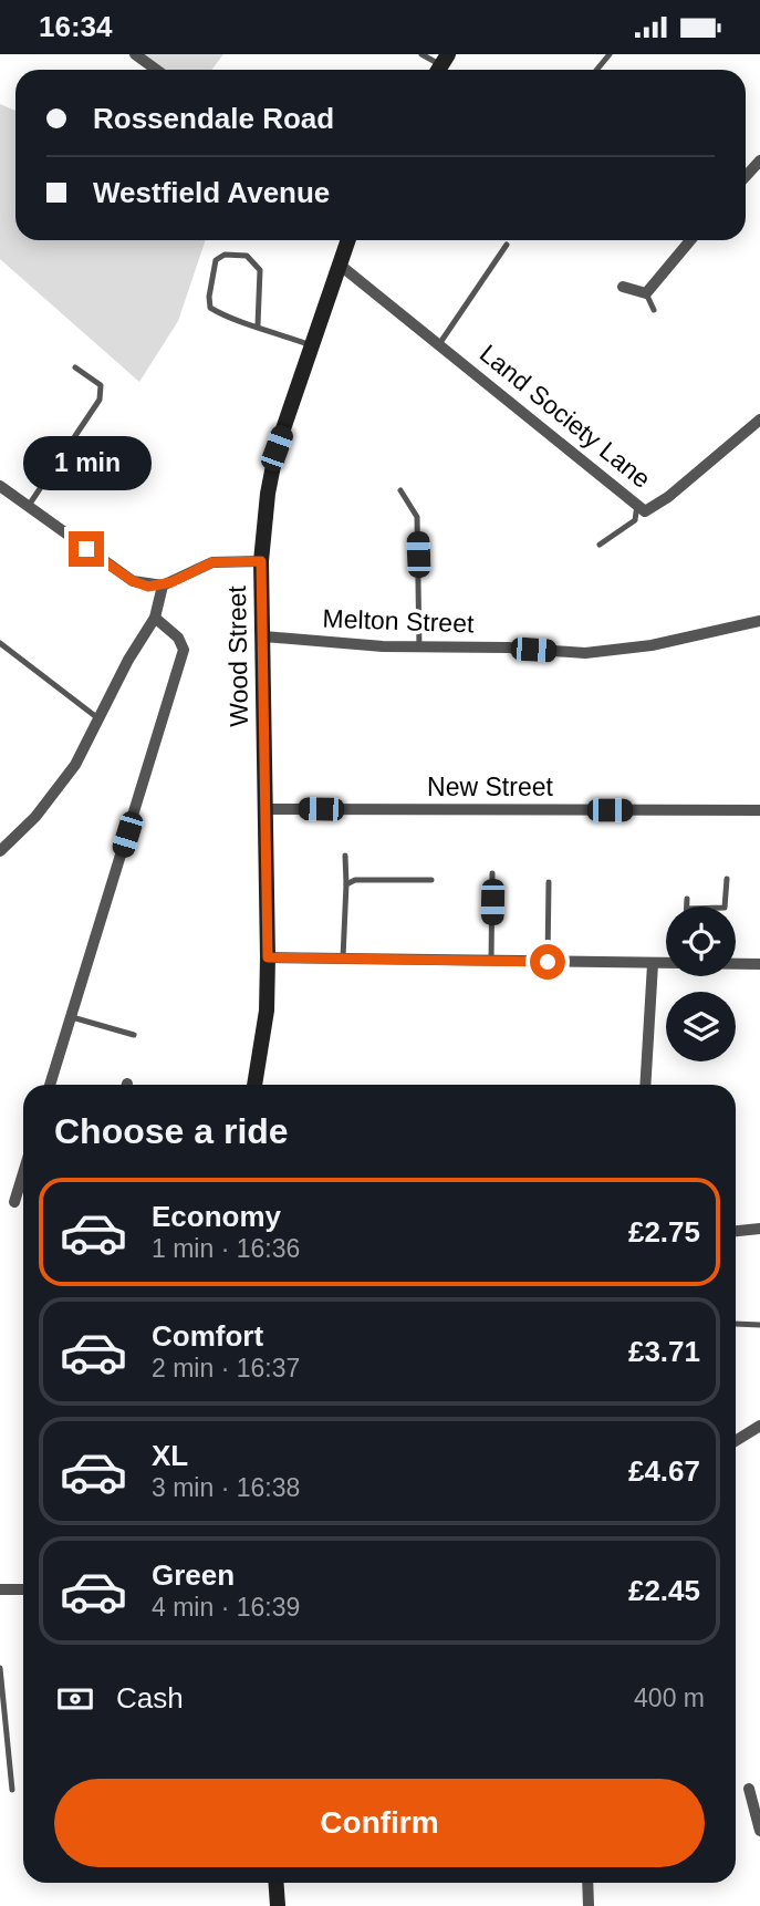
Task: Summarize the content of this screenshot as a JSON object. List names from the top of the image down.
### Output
{
  "streets": {
    "street": [
      "Land Society Lane",
      "Melton Street",
      "Wood Street",
      "New Street"
    ]
  },
  "crossings": [
    ["Land Society Lane", "Wood Street"],
    ["Melton Street", "Wood Street"],
    ["Wood Street", "New Street"]
  ],
  "page": {
    "status": "16:34",
    "banner": ["Rossendale Road", "Westfield Avenue"],
    "bubble": "1 min",
    "heading": "Choose a ride",
    "list": [
      {
        "name": "Economy",
        "note": "1 min · 16:36",
        "value": "£2.75"
      },
      {
        "name": "Comfort",
        "note": "2 min · 16:37",
        "value": "£3.71"
      },
      {
        "name": "XL",
        "note": "3 min · 16:38",
        "value": "£4.67"
      },
      {
        "name": "Green",
        "note": "4 min · 16:39",
        "value": "£2.45"
      }
    ],
    "pay": ["Cash", "400 m"],
    "buttons": "Confirm"
  }
}
